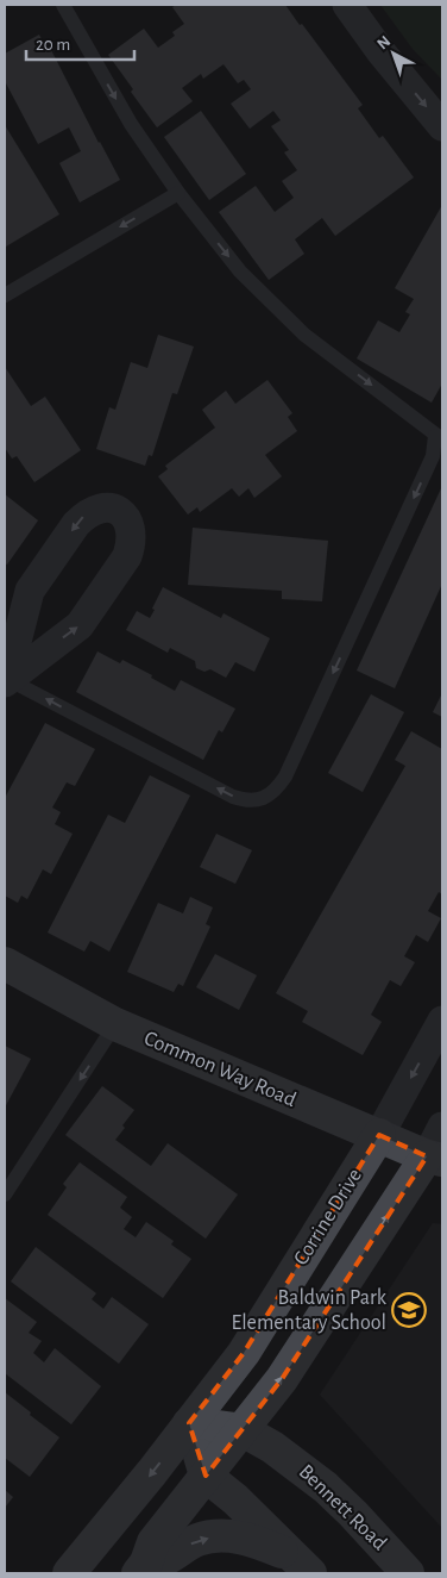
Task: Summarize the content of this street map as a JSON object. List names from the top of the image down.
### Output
{
  "streets": {
    "street": ["Common Way Road", "Corrine Drive", "Bennett Road"]
  },
  "crossings": [
    ["Common Way Road", "Corrine Drive"],
    ["Corrine Drive", "Bennett Road"]
  ],
  "places": {
    "school or university": ["Baldwin Park Elementary School"]
  },
  "scale_bar": "20 m",
  "north": "top left"
}
